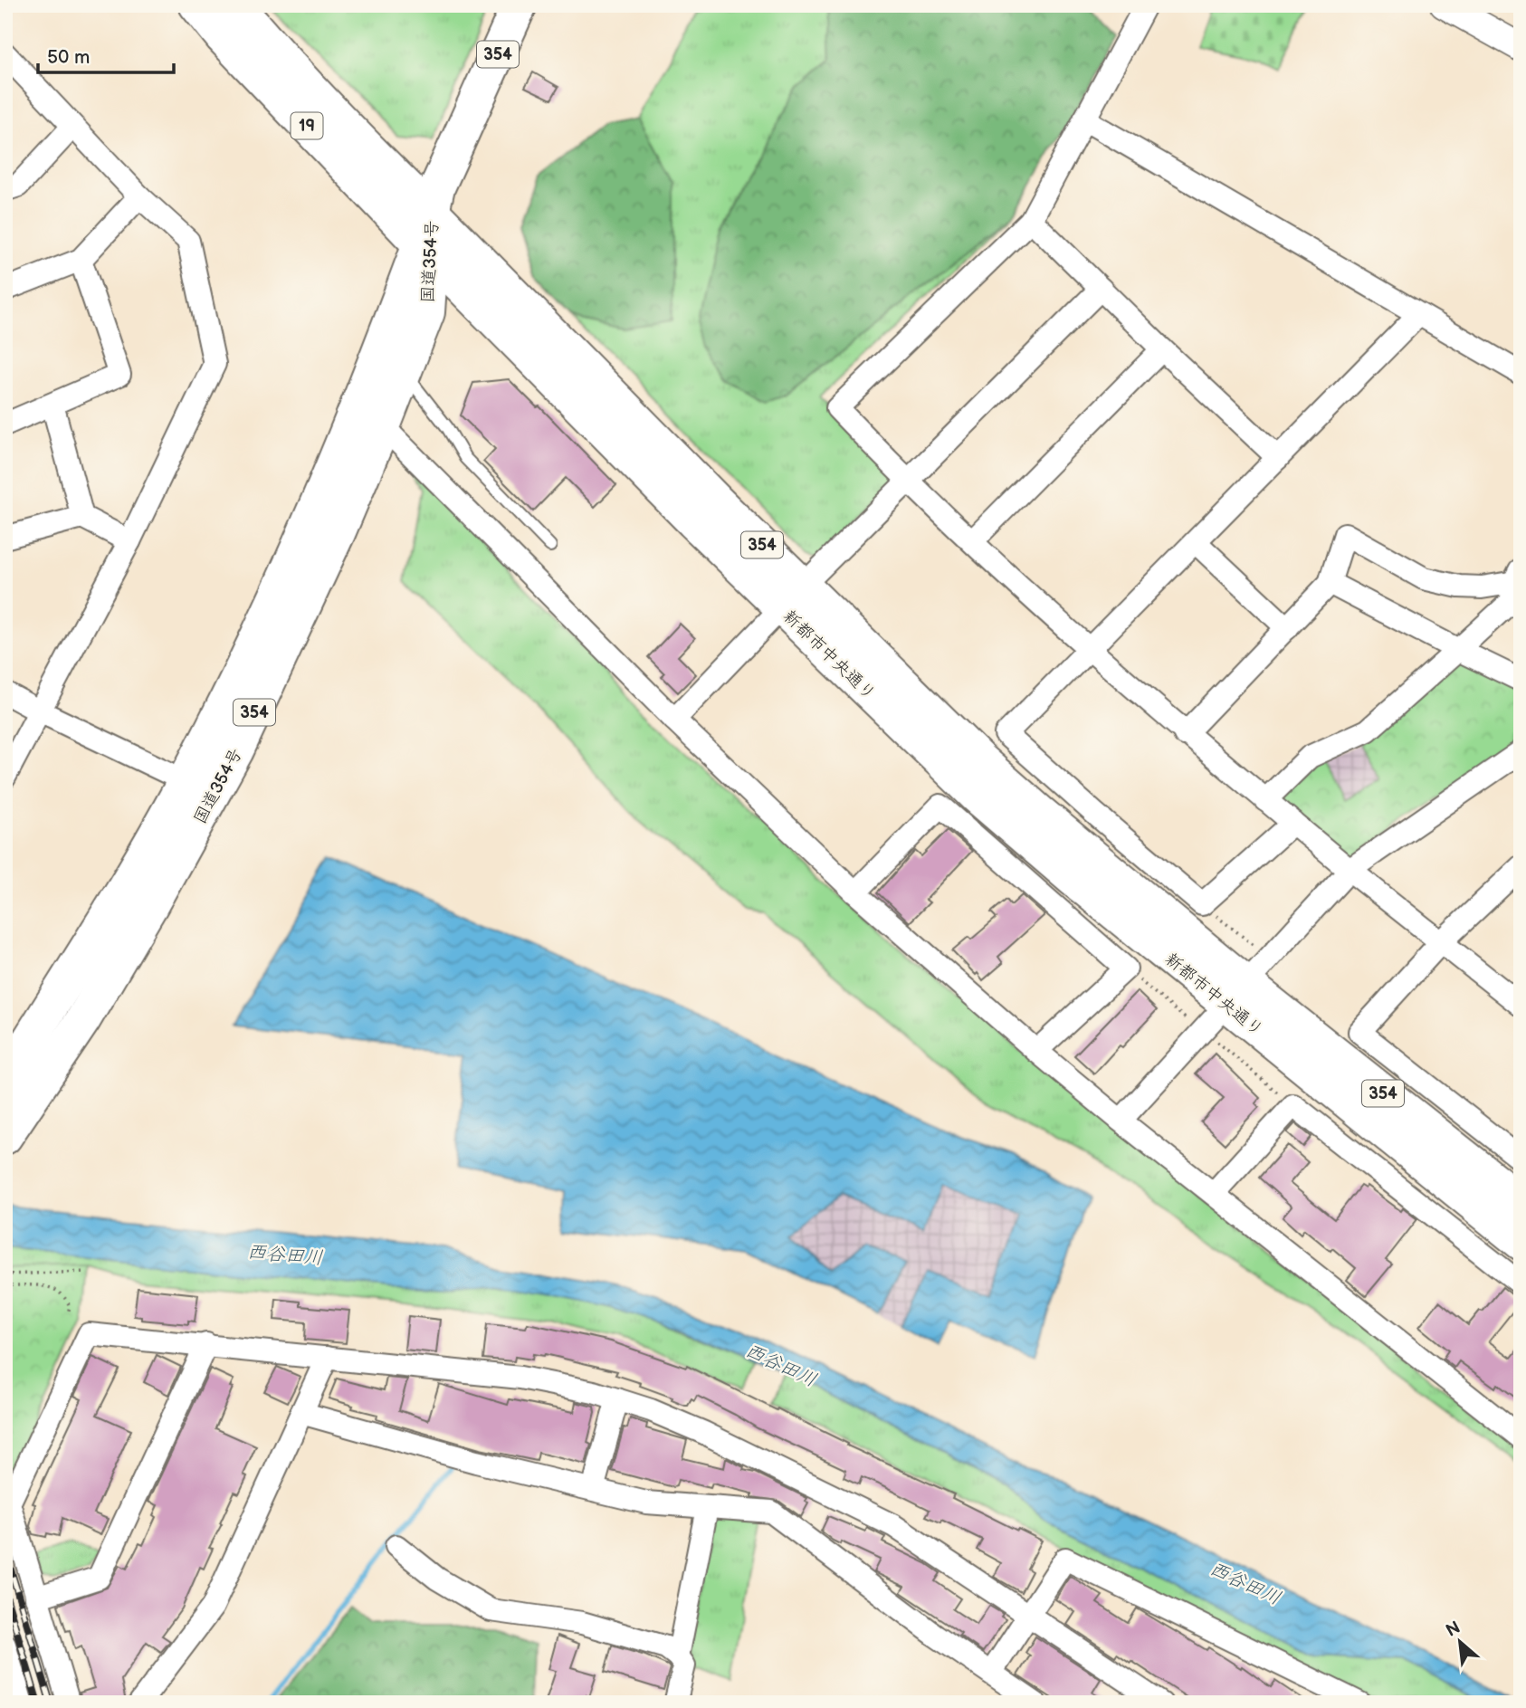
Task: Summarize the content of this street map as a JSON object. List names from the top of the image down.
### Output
{
  "streets": {
    "main road": [
      "354",
      "19",
      "国道354号",
      "新都市中央通り"
    ]
  },
  "crossings": [
    ["354", "国道354号"],
    ["354", "新都市中央通り"],
    ["国道354号", "新都市中央通り"]
  ],
  "water": ["西谷田川"],
  "scale_bar": "50 m",
  "north": "top left"
}
